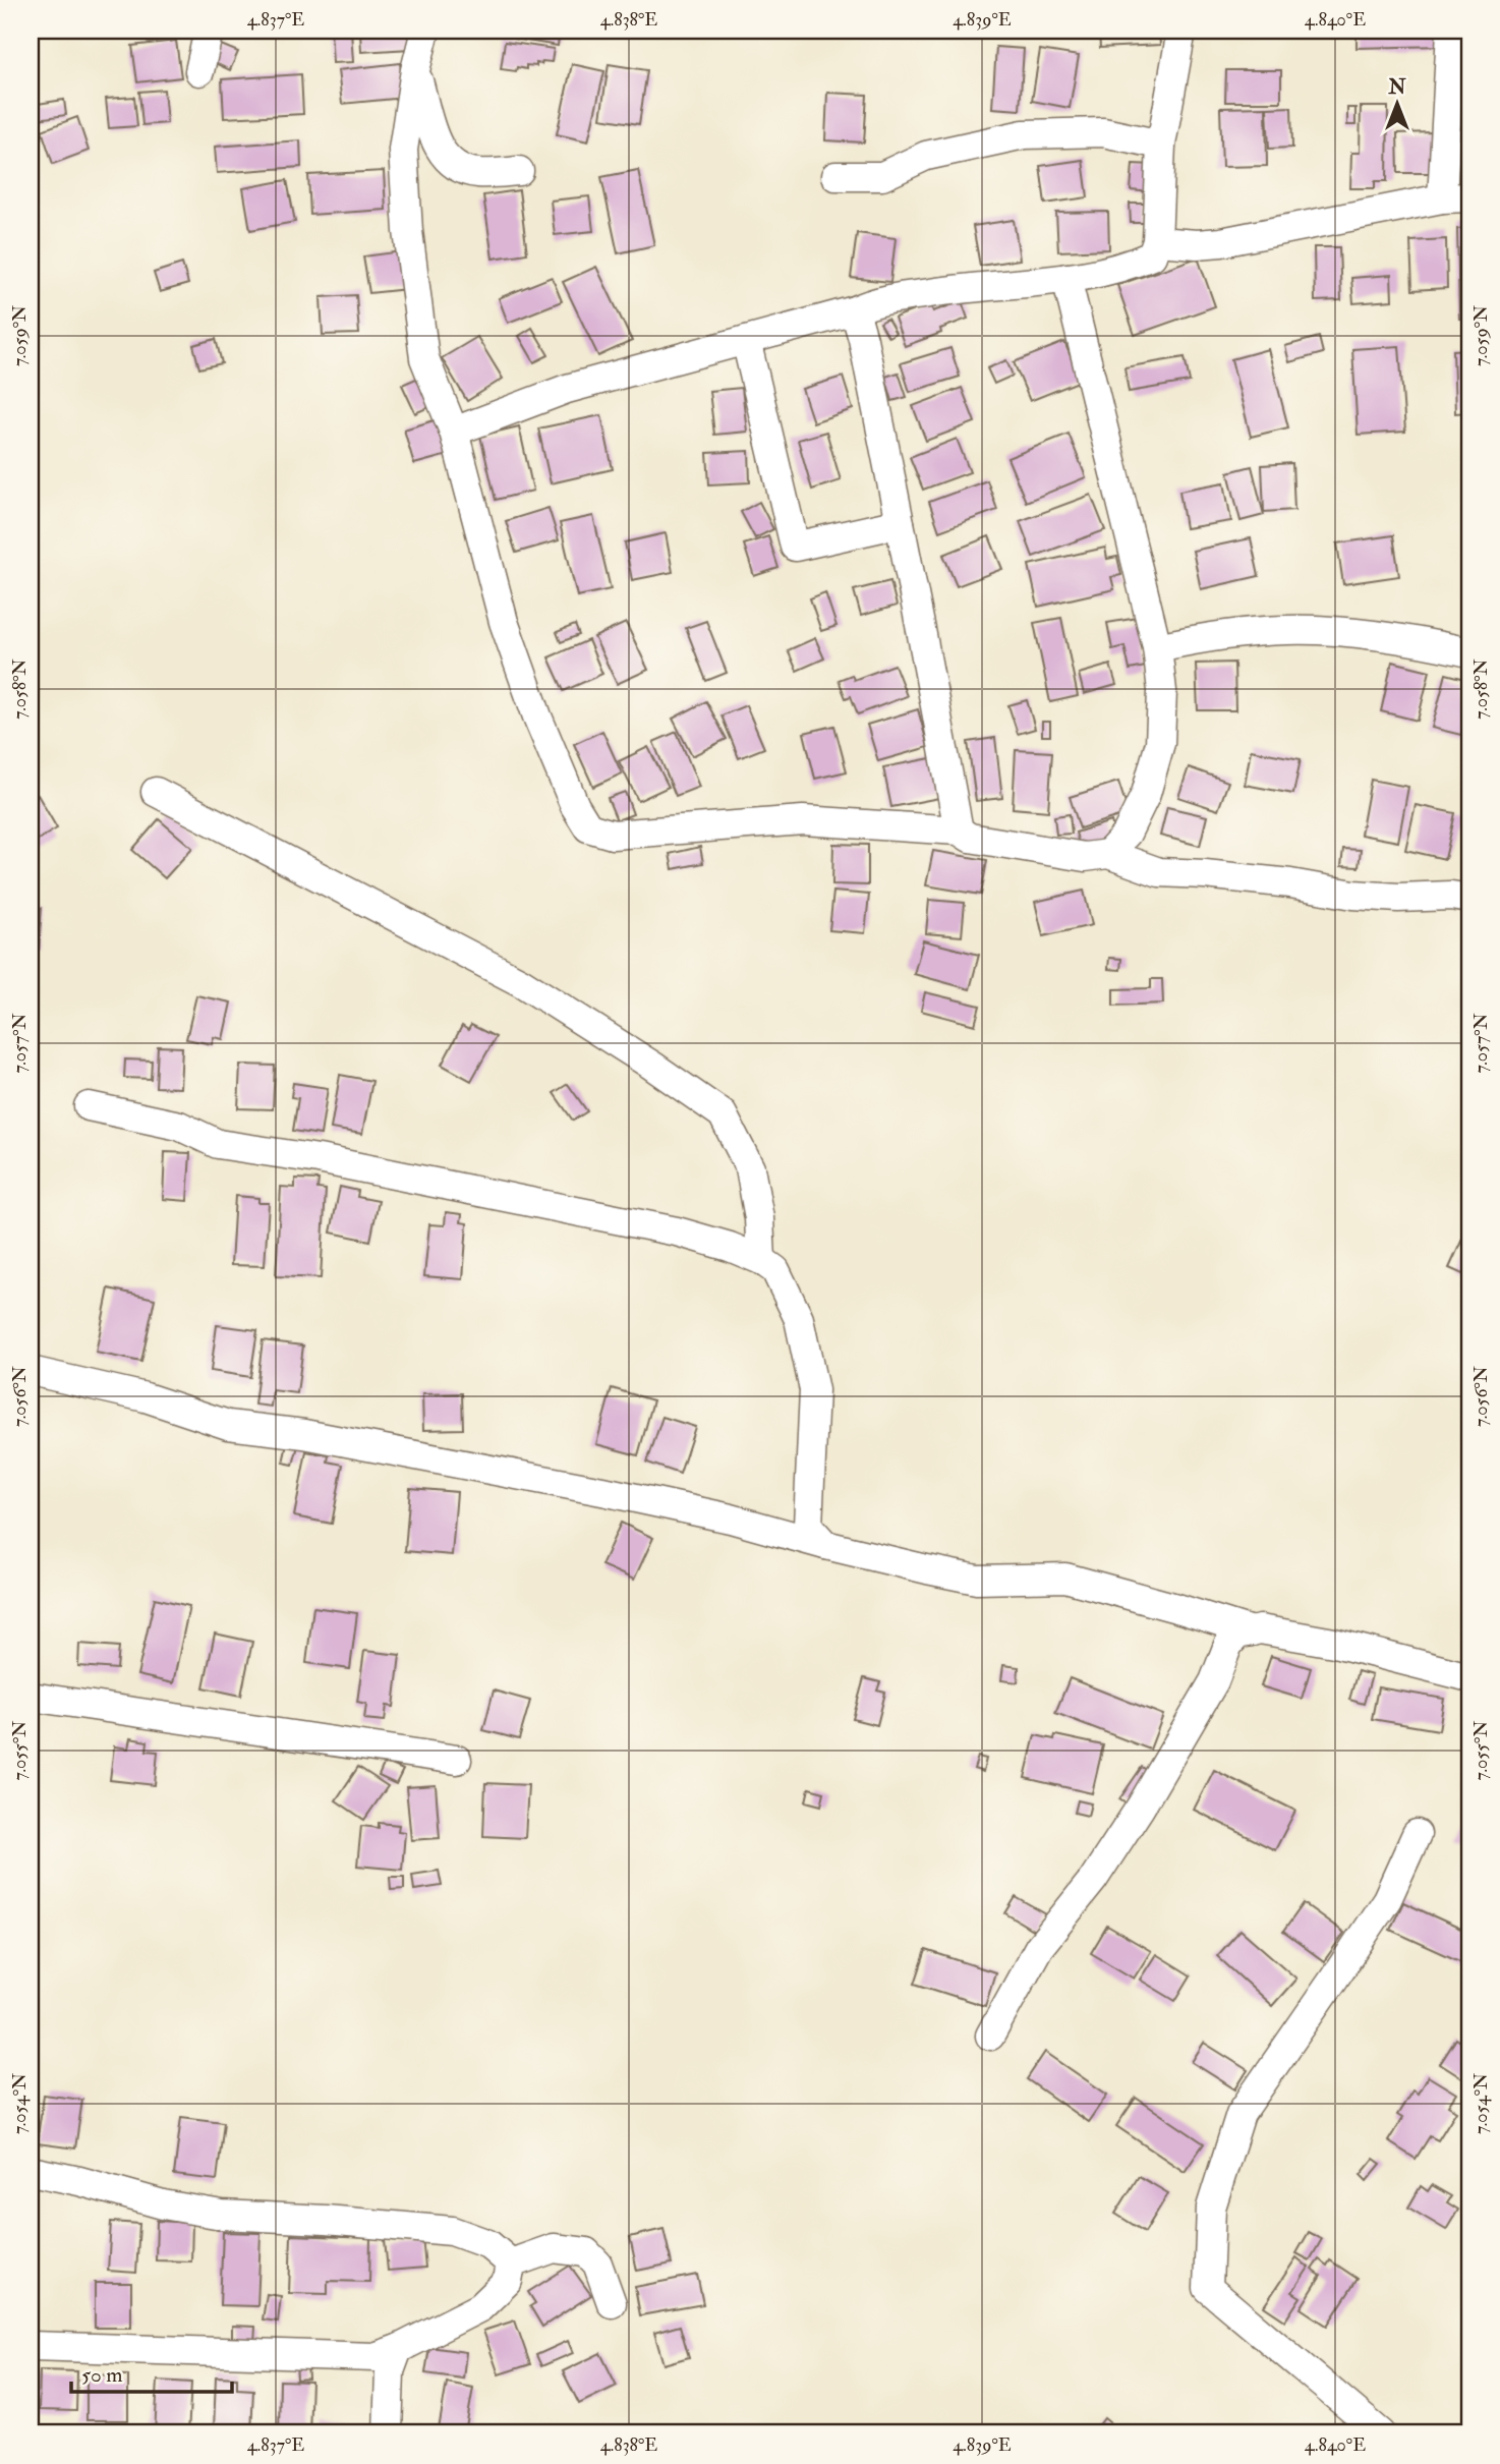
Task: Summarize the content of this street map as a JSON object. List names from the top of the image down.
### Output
{
  "scale_bar": "50 m",
  "north": "top",
  "coordinates": [
    "4.837°E",
    "4.838°E",
    "4.839°E",
    "4.840°E",
    "7.059°N",
    "7.058°N",
    "7.057°N",
    "7.056°N",
    "7.055°N",
    "7.054°N"
  ]
}
